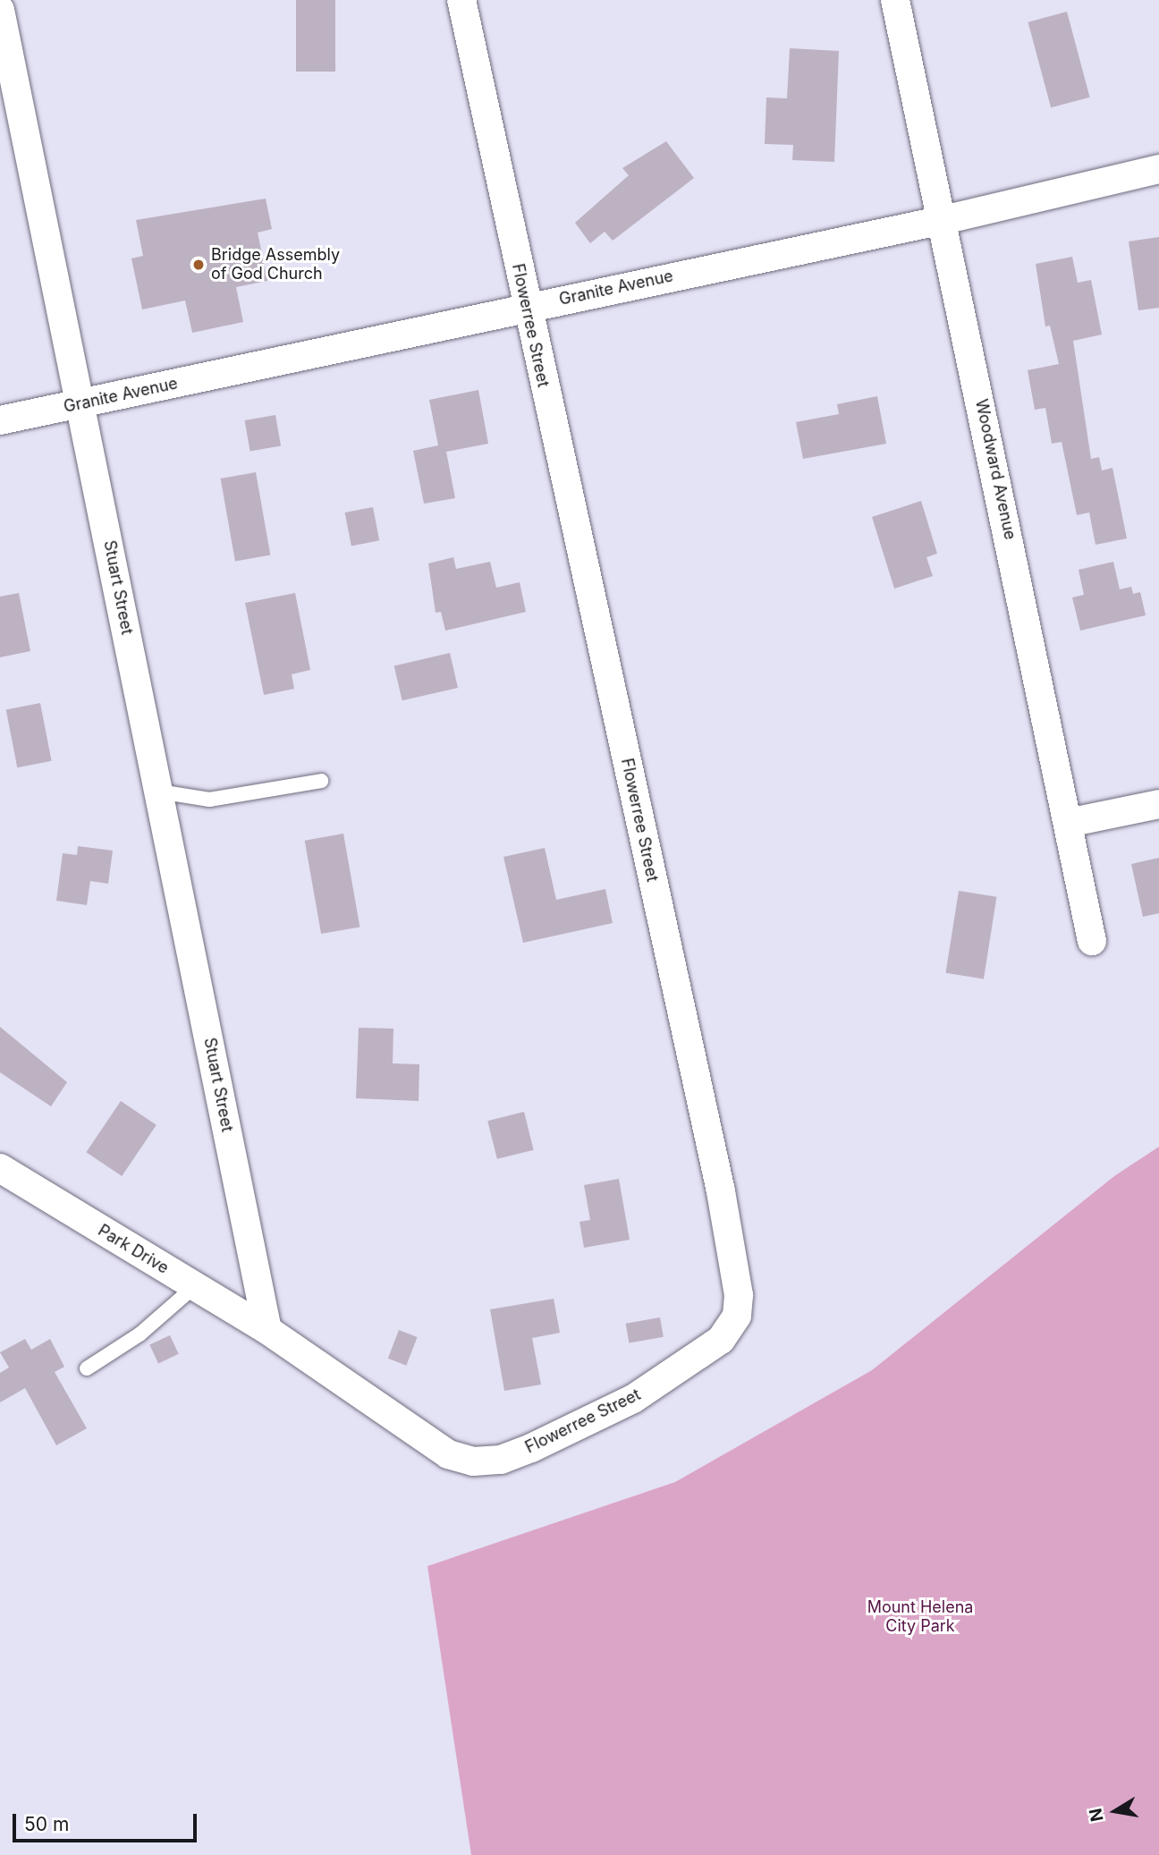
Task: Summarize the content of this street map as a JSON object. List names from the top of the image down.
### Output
{
  "streets": {
    "street": [
      "Granite Avenue",
      "Flowerree Street",
      "Woodward Avenue",
      "Stuart Street",
      "Park Drive"
    ]
  },
  "crossings": [
    ["Granite Avenue", "Flowerree Street"],
    ["Granite Avenue", "Woodward Avenue"],
    ["Granite Avenue", "Stuart Street"],
    ["Flowerree Street", "Park Drive"],
    ["Stuart Street", "Park Drive"]
  ],
  "parks": ["Mount Helena City Park"],
  "places": ["Bridge Assembly of God Church"],
  "scale_bar": "50 m",
  "north": "left"
}
